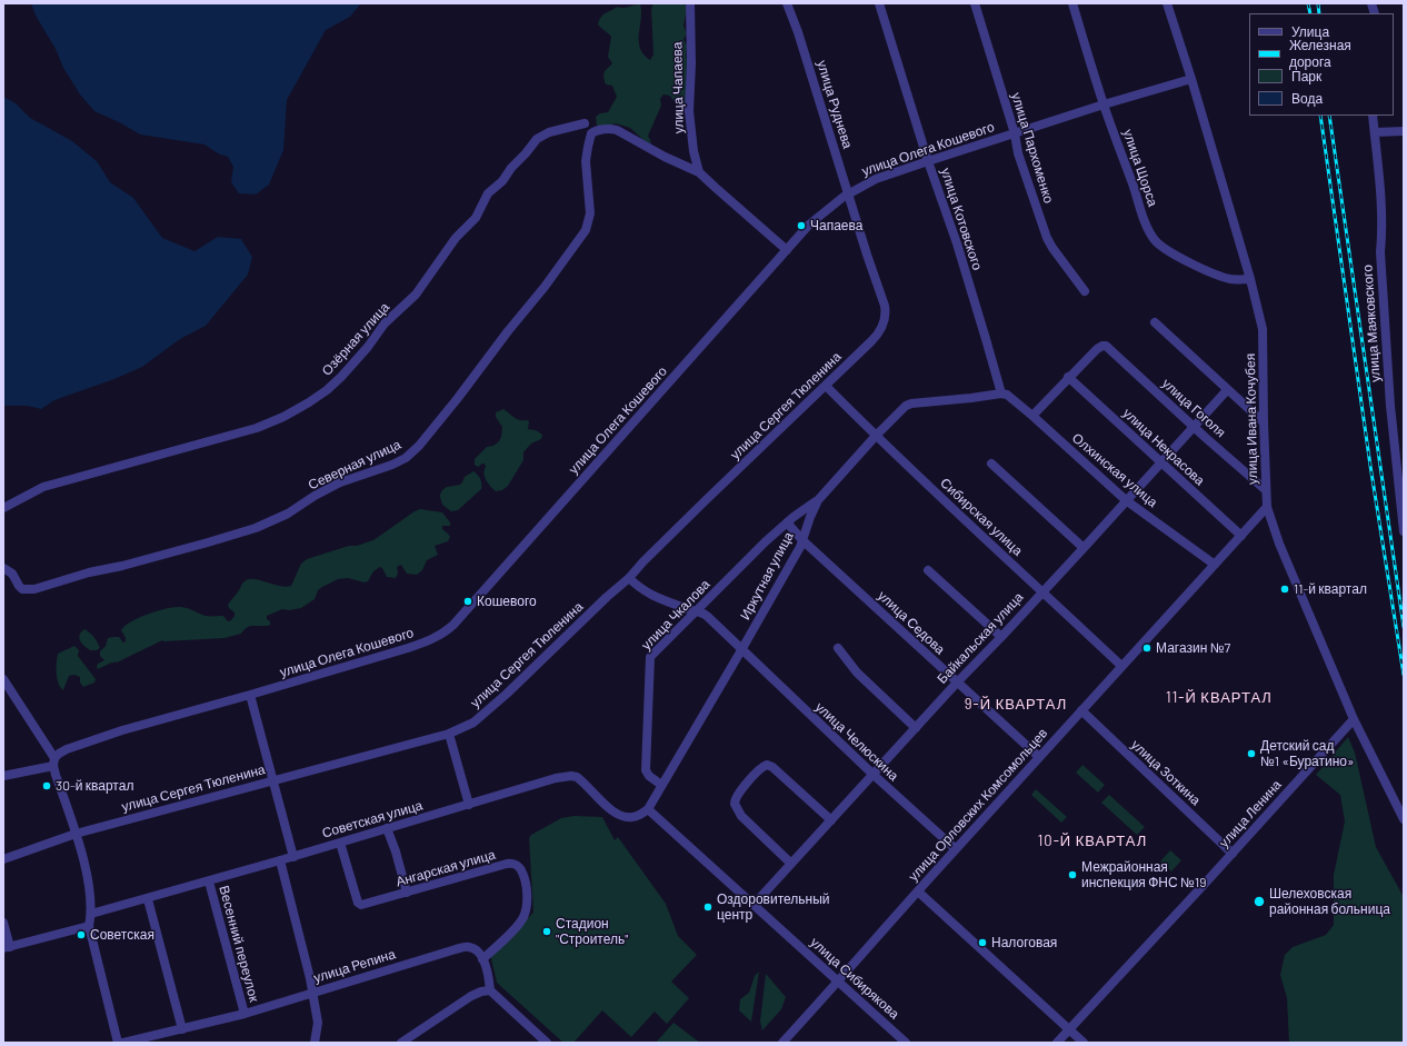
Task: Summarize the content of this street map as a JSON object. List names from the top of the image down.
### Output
{
  "streets": {
    "street": [
      "улица Чапаева",
      "улица Руднева",
      "улица Пархоменко",
      "улица Олега Кошевого",
      "улица Щорса",
      "улица Котовского",
      "улица Маяковского",
      "Озёрная улица",
      "улица Сергея Тюленина",
      "улица Гоголя",
      "улица Ивана Кочубея",
      "улица Некрасова",
      "Северная улица",
      "Олхинская улица",
      "Сибирская улица",
      "Иркутная улица",
      "улица Чкалова",
      "улица Седова",
      "Байкальская улица",
      "улица Челюскина",
      "улица Зоткина",
      "улица Орловских Комсомольцев",
      "улица Ленина",
      "Советская улица",
      "Ангарская улица",
      "Весенний переулок",
      "улица Репина",
      "улица Сибирякова"
    ]
  },
  "crossings": [
    ["улица Чапаева", "Северная улица"],
    ["улица Руднева", "улица Олега Кошевого"],
    ["улица Руднева", "улица Сергея Тюленина"],
    ["улица Пархоменко", "улица Олега Кошевого"],
    ["улица Олега Кошевого", "улица Щорса"],
    ["улица Олега Кошевого", "улица Котовского"],
    ["улица Олега Кошевого", "улица Ивана Кочубея"],
    ["улица Щорса", "улица Ивана Кочубея"],
    ["улица Котовского", "Олхинская улица"],
    ["улица Котовского", "Иркутная улица"],
    ["улица Сергея Тюленина", "Сибирская улица"],
    ["улица Сергея Тюленина", "улица Челюскина"],
    ["улица Гоголя", "улица Ивана Кочубея"],
    ["улица Гоголя", "улица Некрасова"],
    ["улица Гоголя", "Байкальская улица"],
    ["улица Ивана Кочубея", "улица Орловских Комсомольцев"],
    ["улица Ивана Кочубея", "улица Ленина"],
    ["улица Некрасова", "Байкальская улица"],
    ["улица Некрасова", "улица Орловских Комсомольцев"],
    ["Олхинская улица", "Иркутная улица"],
    ["Олхинская улица", "Байкальская улица"],
    ["Олхинская улица", "улица Орловских Комсомольцев"],
    ["Сибирская улица", "Иркутная улица"],
    ["Сибирская улица", "Байкальская улица"],
    ["Сибирская улица", "улица Орловских Комсомольцев"],
    ["Иркутная улица", "улица Чкалова"],
    ["Иркутная улица", "улица Седова"],
    ["Иркутная улица", "улица Челюскина"],
    ["Иркутная улица", "Советская улица"],
    ["Иркутная улица", "улица Сибирякова"],
    ["улица Чкалова", "улица Седова"],
    ["улица Чкалова", "улица Челюскина"],
    ["улица Седова", "Байкальская улица"],
    ["улица Седова", "улица Орловских Комсомольцев"],
    ["Байкальская улица", "улица Челюскина"],
    ["Байкальская улица", "улица Сибирякова"],
    ["улица Челюскина", "улица Орловских Комсомольцев"],
    ["улица Зоткина", "улица Орловских Комсомольцев"],
    ["улица Зоткина", "улица Ленина"],
    ["улица Орловских Комсомольцев", "улица Сибирякова"],
    ["Советская улица", "Ангарская улица"],
    ["Советская улица", "Весенний переулок"],
    ["Советская улица", "улица Сибирякова"],
    ["Ангарская улица", "улица Репина"],
    ["Весенний переулок", "улица Репина"]
  ],
  "districts": ["11-Й КВАРТАЛ", "9-Й КВАРТАЛ", "10-Й КВАРТАЛ"],
  "places": [
    "Чапаева",
    "11-й квартал",
    "Кошевого",
    "Магазин №7",
    "Детский сад №1 «Буратино»",
    "30-й квартал",
    "Межрайонная инспекция ФНС №19",
    "Шелеховская районная больница",
    "Оздоровительный центр",
    "Стадион \"Строитель\"",
    "Советская",
    "Налоговая"
  ],
  "legend": [
    "Улица",
    "Железная дорога",
    "Парк",
    "Вода"
  ]
}
